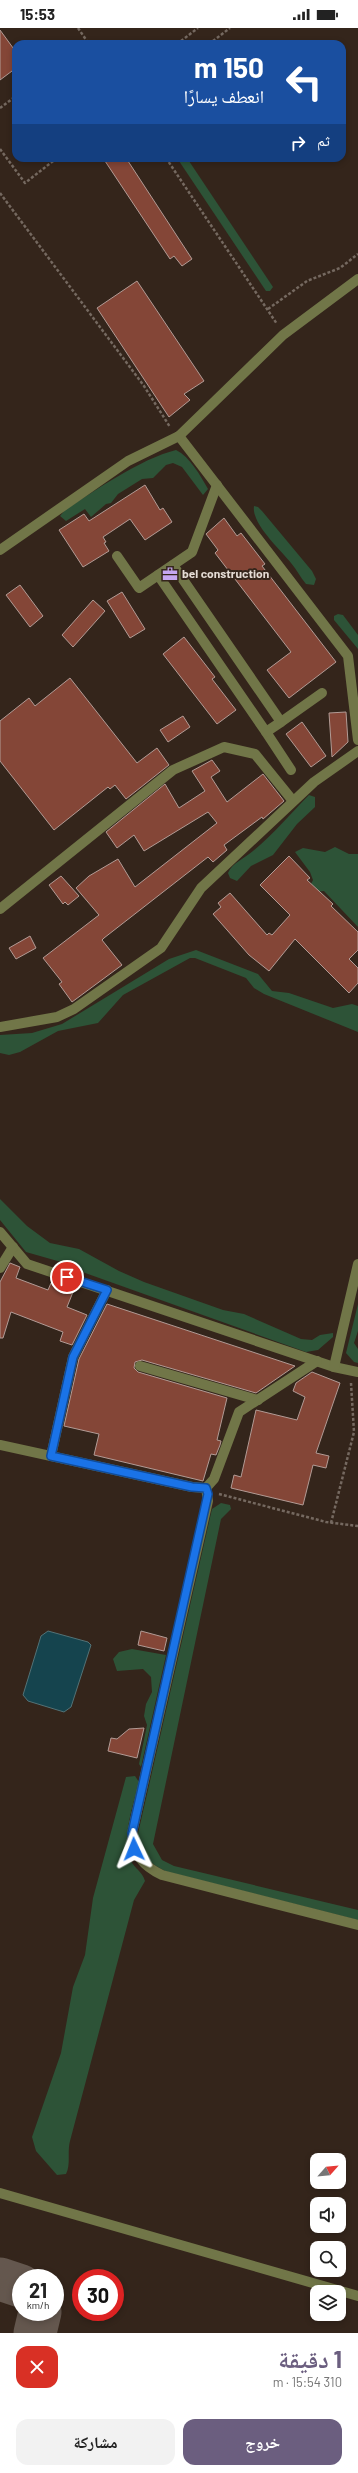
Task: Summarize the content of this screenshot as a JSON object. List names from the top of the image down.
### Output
{
  "places": {
    "office": ["bel construction"]
  },
  "north": "top right",
  "page": {
    "status": "15:53",
    "turn": ["150 m", "انعطف يسارًا"],
    "then": "ثم",
    "speed": "21 km/h",
    "limit": "30",
    "heading": ["1 دقيقة", "310 m · 15:54"],
    "buttons": ["خروج", "مشاركة"]
  }
}
